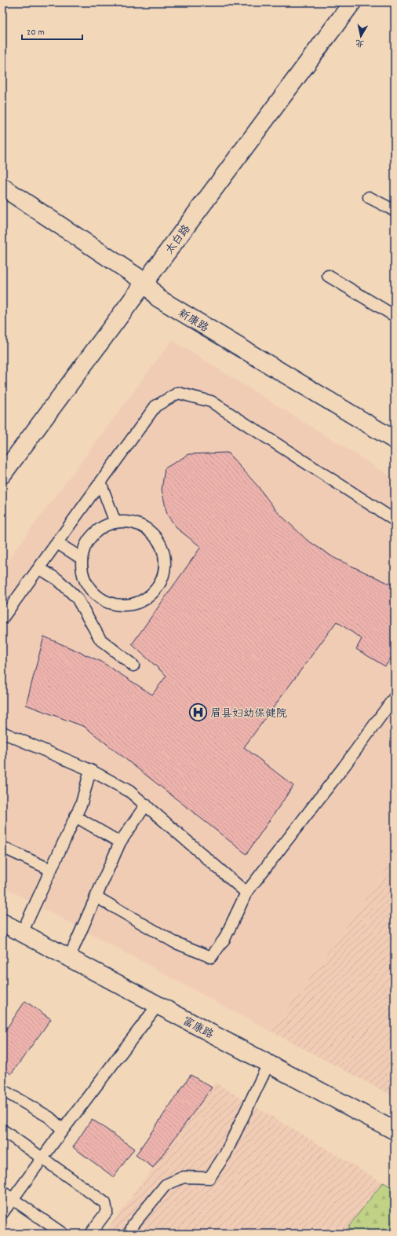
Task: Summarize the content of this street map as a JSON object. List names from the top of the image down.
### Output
{
  "streets": {
    "main road": ["太白路", "新康路", "富康路"]
  },
  "crossings": [
    ["太白路", "新康路"]
  ],
  "places": {
    "hospital": ["眉县妇幼保健院"]
  },
  "scale_bar": "20 m",
  "north": "bottom"
}
